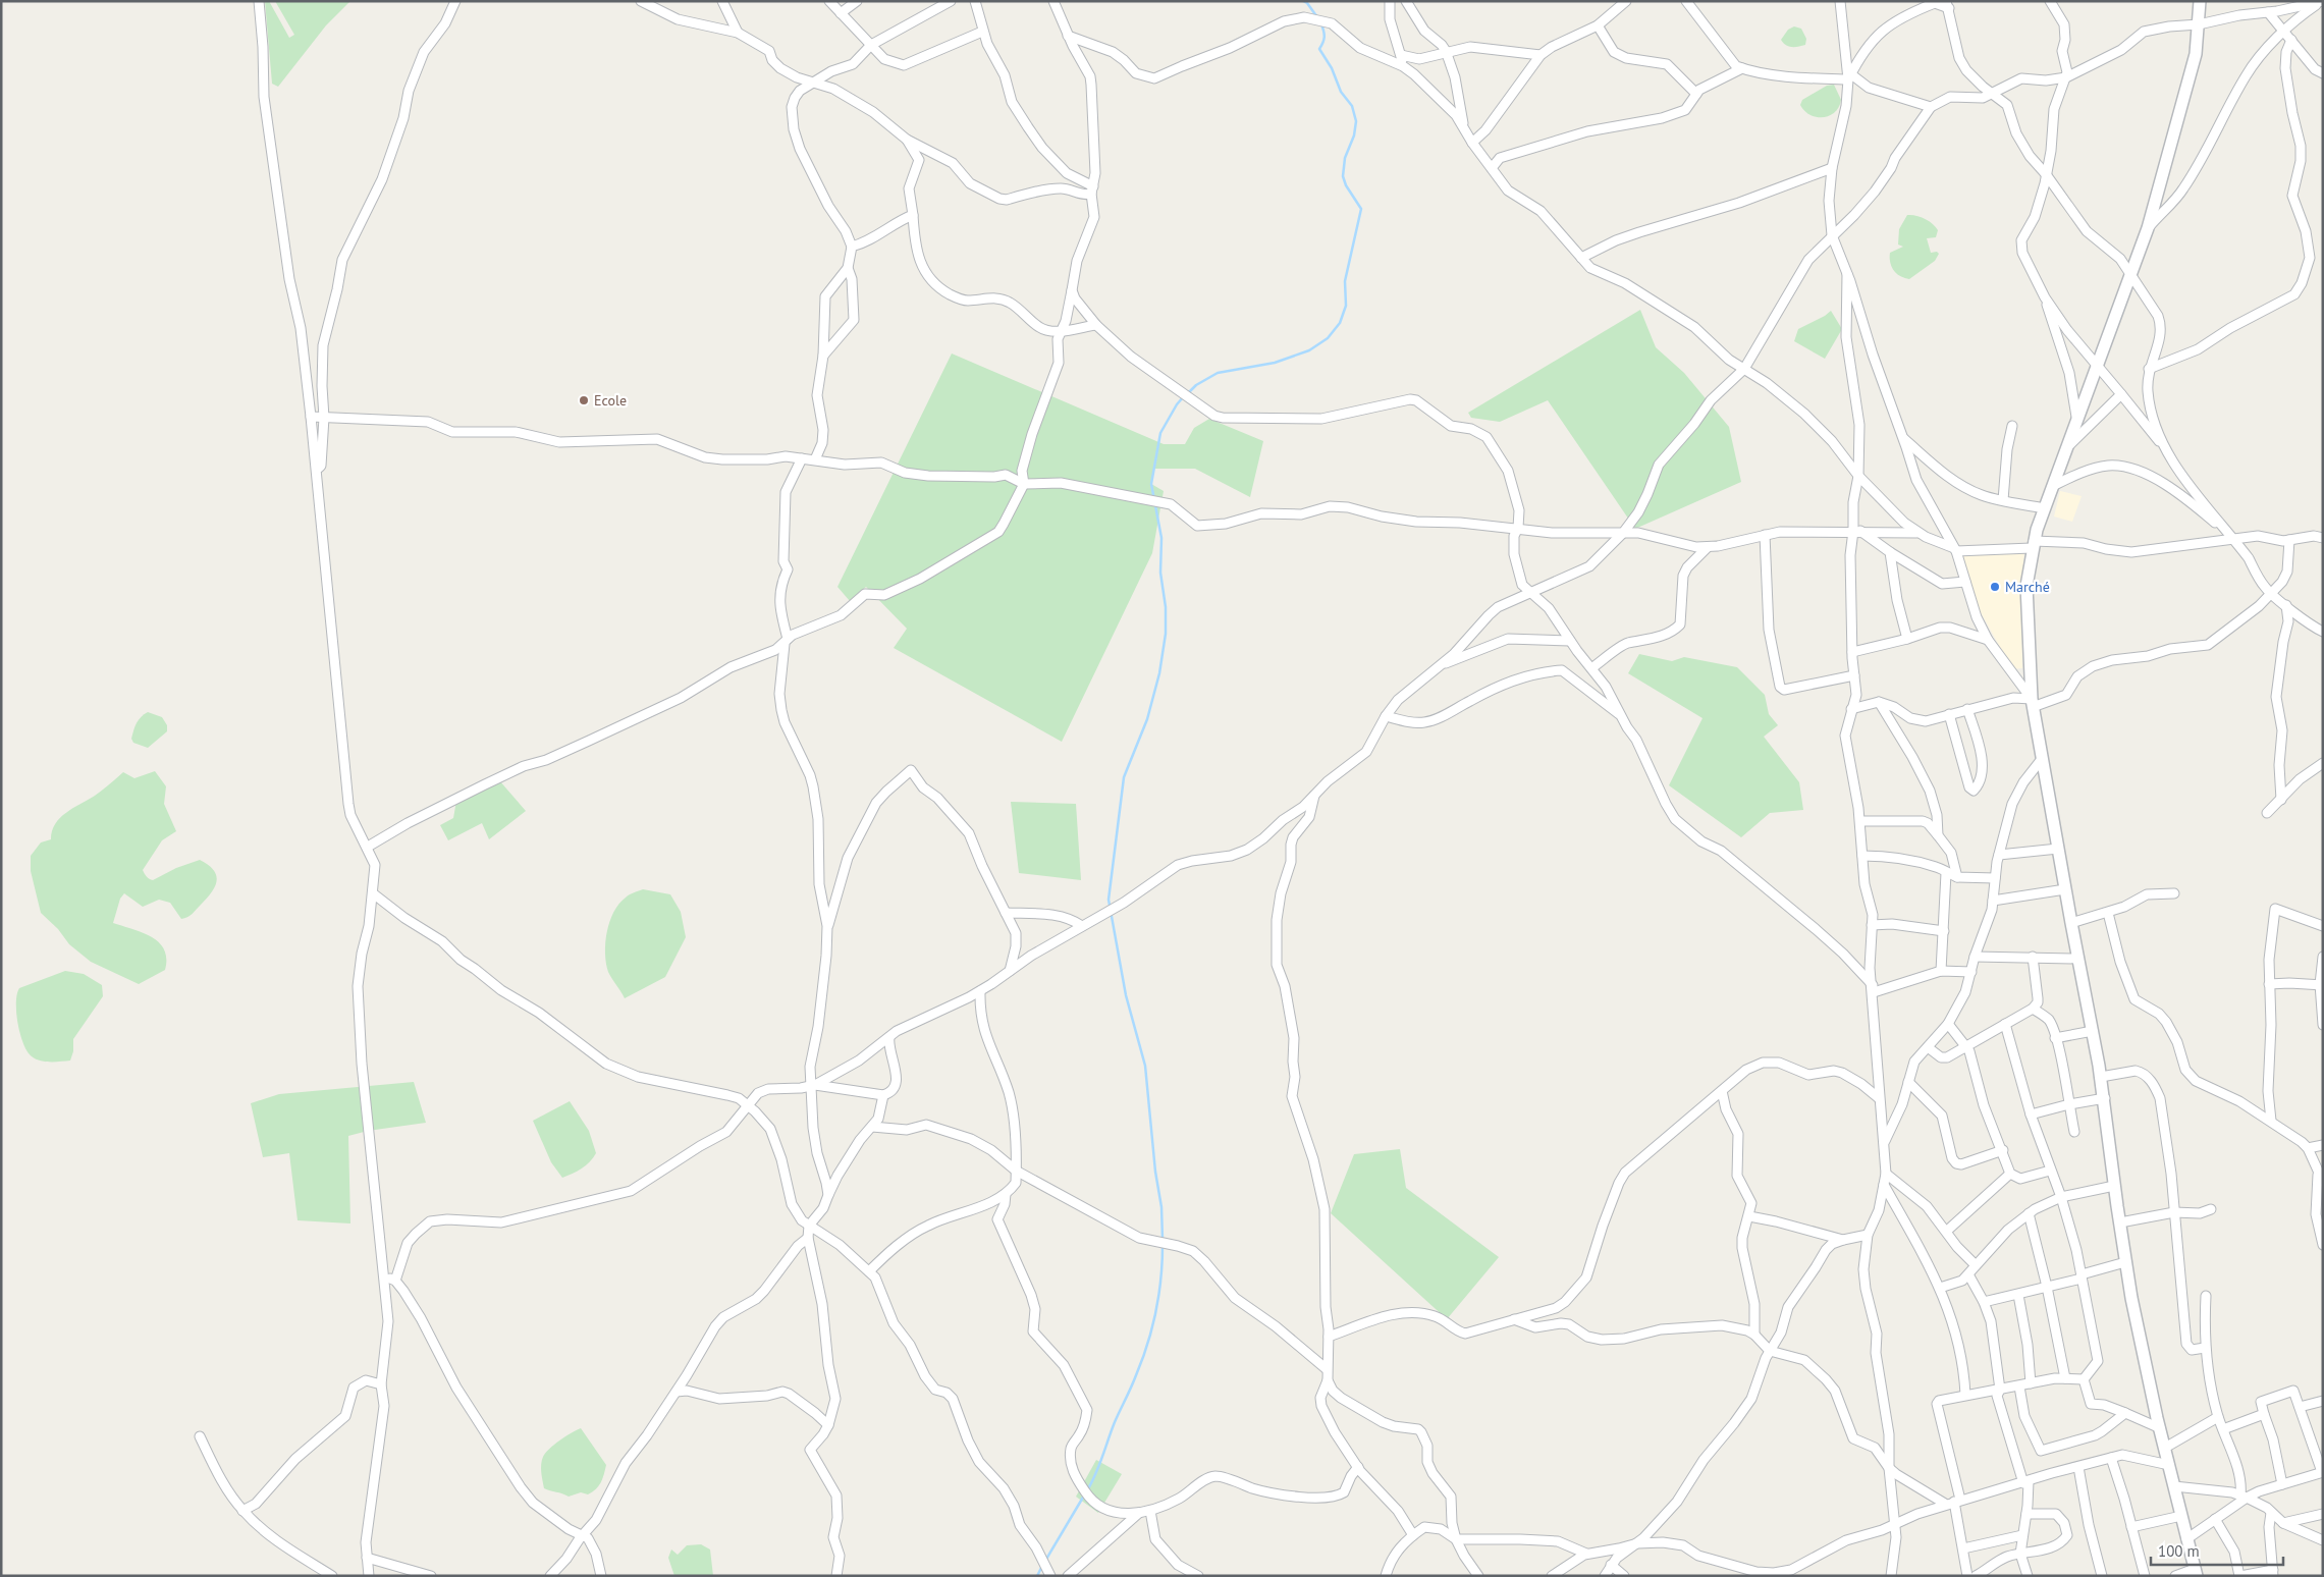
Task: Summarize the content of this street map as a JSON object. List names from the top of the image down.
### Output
{
  "places": ["Ecole", "Marché"],
  "scale_bar": "100 m"
}
